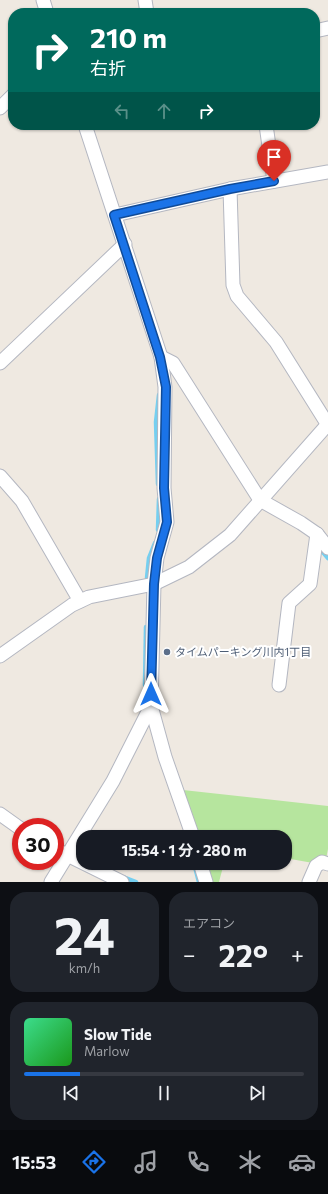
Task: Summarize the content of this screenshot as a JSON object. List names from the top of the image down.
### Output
{
  "places": ["タイムパーキング川内1丁目"],
  "page": {
    "turn": ["210 m", "右折"],
    "limit": "30",
    "trip": "15:54 · 1 分 · 280 m",
    "tile": [
      ["24", "km/h"],
      "エアコン"
    ],
    "heat": ["−", "22°", "+"],
    "song": ["Slow Tide", "Marlow"],
    "tabs": "15:53"
  }
}
